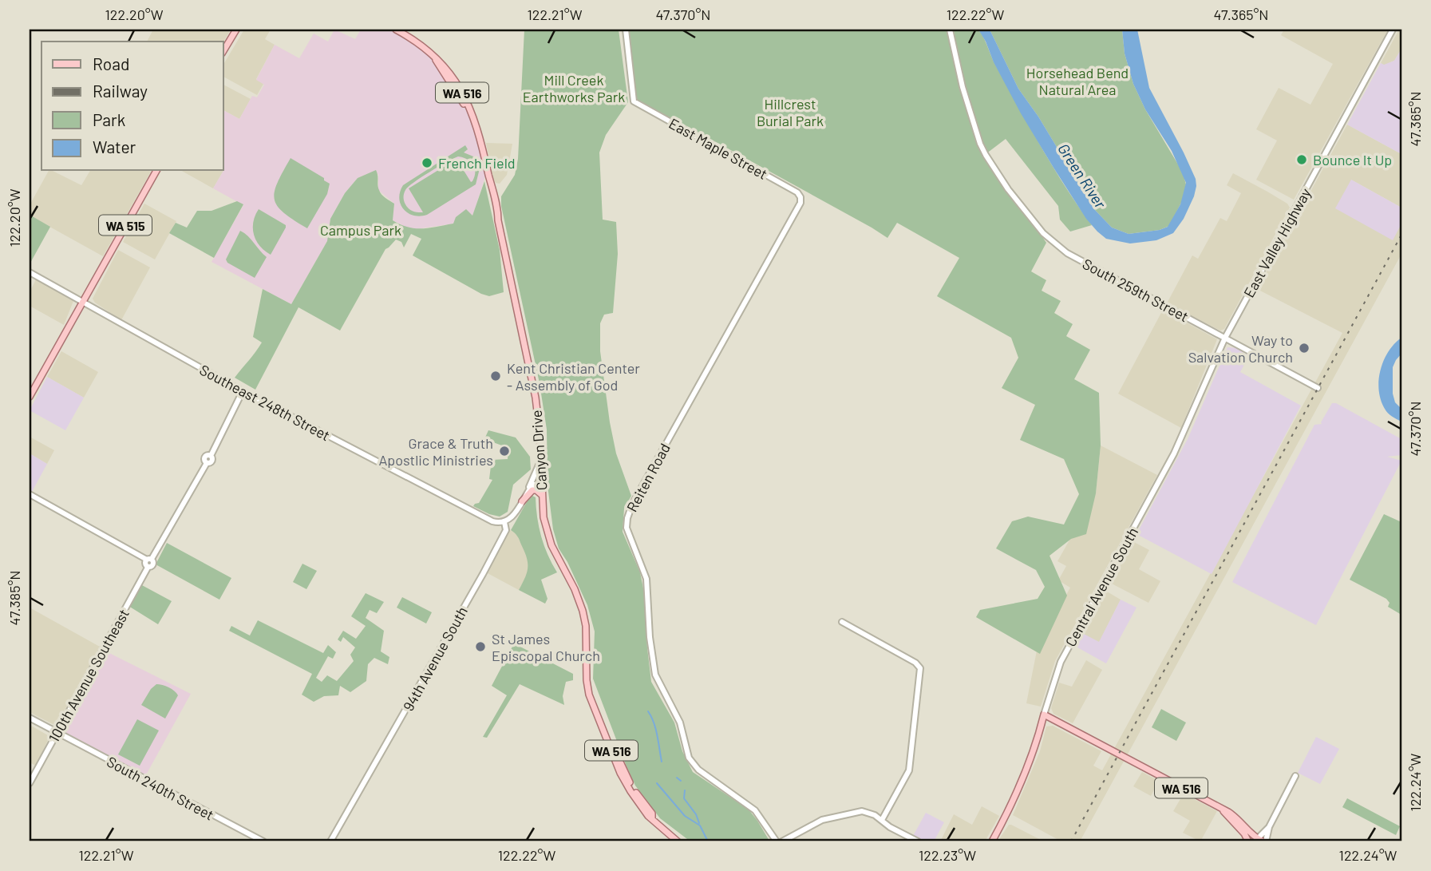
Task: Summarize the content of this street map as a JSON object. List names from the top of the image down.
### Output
{
  "streets": {
    "main road": [
      "WA 516",
      "WA 515",
      "Canyon Drive",
      "Central Avenue South"
    ],
    "street": [
      "East Maple Street",
      "East Valley Highway",
      "South 259th Street",
      "Southeast 248th Street",
      "Reiten Road",
      "94th Avenue South",
      "100th Avenue Southeast",
      "South 240th Street"
    ]
  },
  "crossings": [
    ["WA 516", "Central Avenue South"],
    ["East Maple Street", "Reiten Road"],
    ["WA 515", "Southeast 248th Street"],
    ["East Valley Highway", "South 259th Street"],
    ["East Valley Highway", "Central Avenue South"],
    ["South 259th Street", "Central Avenue South"],
    ["Southeast 248th Street", "94th Avenue South"],
    ["Canyon Drive", "94th Avenue South"],
    ["100th Avenue Southeast", "South 240th Street"]
  ],
  "water": ["Green River"],
  "parks": [
    "Horsehead Bend Natural Area",
    "Mill Creek Earthworks Park",
    "Hillcrest Burial Park",
    "Campus Park"
  ],
  "places": [
    "Bounce It Up",
    "French Field",
    "Way to Salvation Church",
    "Kent Christian Center - Assembly of God",
    "Grace & Truth Apostlic Ministries",
    "St James Episcopal Church"
  ],
  "legend": [
    "Road",
    "Railway",
    "Park",
    "Water"
  ],
  "coordinates": [
    "122.20°W",
    "122.21°W",
    "47.370°N",
    "122.22°W",
    "47.365°N",
    "47.385°N",
    "122.24°W",
    "122.23°W"
  ]
}
